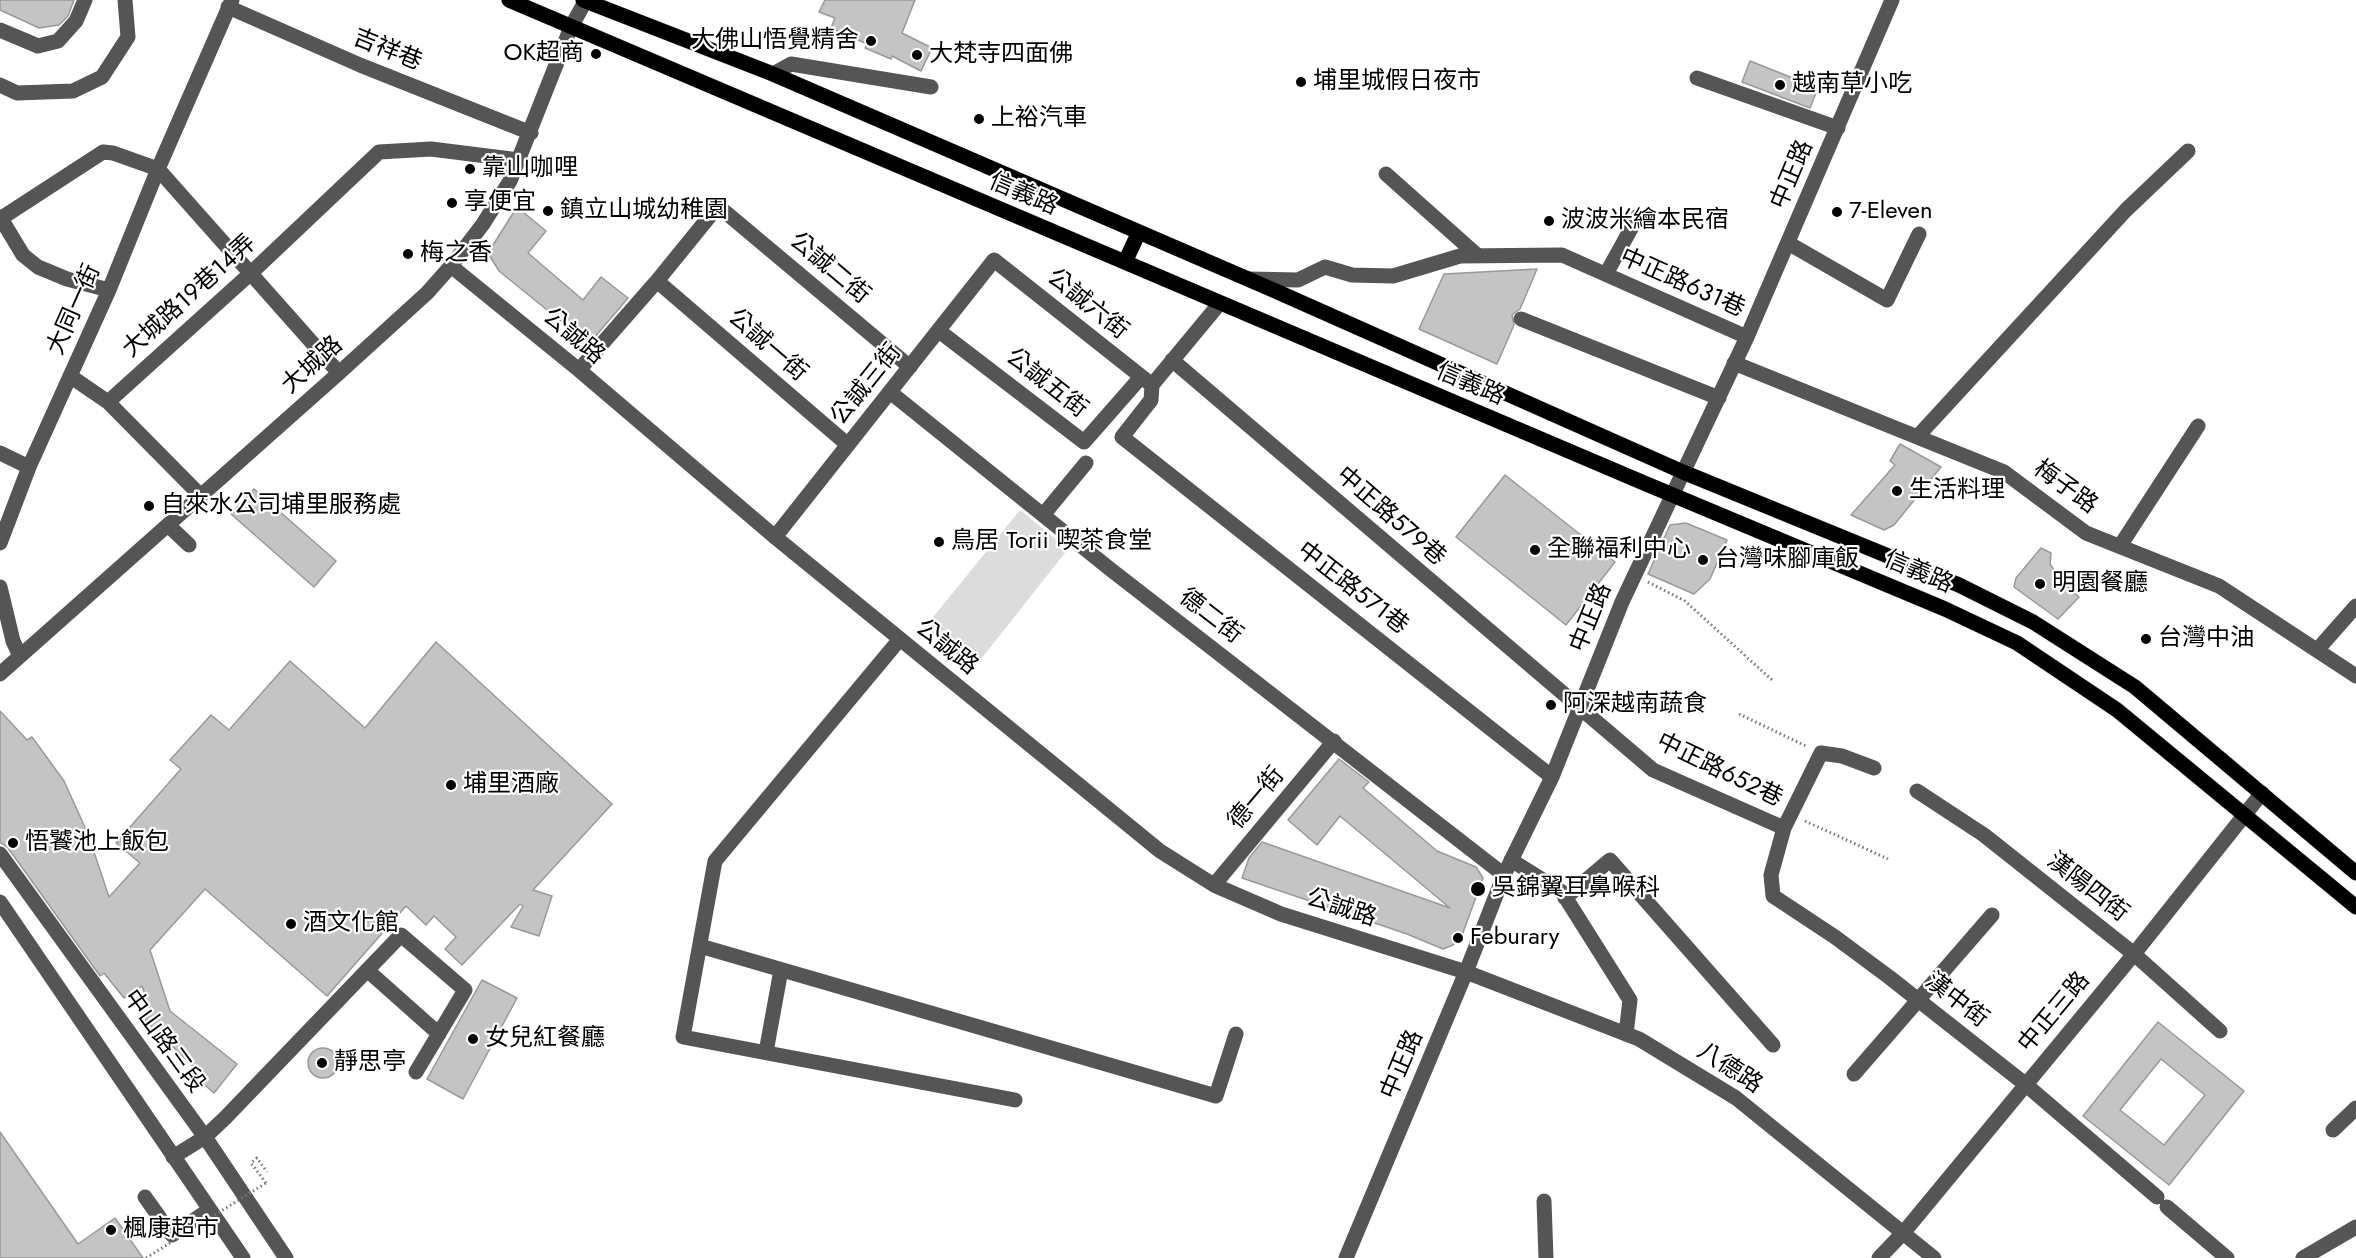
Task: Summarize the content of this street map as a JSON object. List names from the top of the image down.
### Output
{
  "streets": {
    "main road": ["信義路"],
    "street": [
      "吉祥巷",
      "中正路",
      "公誠二街",
      "中正路631巷",
      "大城路19巷14弄",
      "公誠六街",
      "大同一街",
      "公誠路",
      "公誠一街",
      "大城路",
      "公誠五街",
      "公誠三街",
      "梅子路",
      "中正路579巷",
      "中正路571巷",
      "德二街",
      "中正路652巷",
      "德一街",
      "漢陽四街",
      "漢中街",
      "中正三路",
      "中山路三段",
      "八德路"
    ]
  },
  "crossings": [
    ["吉祥巷", "大同一街"],
    ["吉祥巷", "大城路"],
    ["中正路", "信義路"],
    ["中正路", "中正路631巷"],
    ["中正路", "公誠路"],
    ["中正路", "梅子路"],
    ["中正路", "中正路579巷"],
    ["中正路", "中正路571巷"],
    ["中正路", "德二街"],
    ["中正路", "中正路652巷"],
    ["中正路", "八德路"],
    ["信義路", "中正路631巷"],
    ["信義路", "大城路"],
    ["信義路", "中正三路"],
    ["公誠二街", "公誠一街"],
    ["公誠二街", "公誠三街"],
    ["大城路19巷14弄", "大城路"],
    ["公誠六街", "公誠五街"],
    ["公誠六街", "公誠三街"],
    ["公誠六街", "中正路571巷"],
    ["公誠路", "大城路"],
    ["公誠路", "公誠三街"],
    ["公誠路", "德一街"],
    ["公誠路", "八德路"],
    ["公誠一街", "公誠三街"],
    ["公誠五街", "公誠三街"],
    ["公誠五街", "中正路571巷"],
    ["公誠三街", "德二街"],
    ["中正路579巷", "中正路652巷"],
    ["德二街", "德一街"],
    ["中正路652巷", "漢中街"],
    ["漢陽四街", "中正三路"],
    ["漢中街", "中正三路"],
    ["中正三路", "八德路"]
  ],
  "places": [
    "大佛山悟覺精舍",
    "OK超商",
    "大梵寺四面佛",
    "埔里城假日夜市",
    "越南草小吃",
    "上裕汽車",
    "靠山咖哩",
    "享便宜",
    "鎮立山城幼稚園",
    "7-Eleven",
    "波波米繪本民宿",
    "梅之香",
    "生活料理",
    "自來水公司埔里服務處",
    "鳥居 Torii 喫茶食堂",
    "全聯福利中心",
    "台灣味腳庫飯",
    "明園餐廳",
    "台灣中油",
    "阿深越南蔬食",
    "埔里酒廠",
    "悟饕池上飯包",
    "吳錦翼耳鼻喉科",
    "酒文化館",
    "Feburary",
    "女兒紅餐廳",
    "靜思亭",
    "楓康超市"
  ]
}
